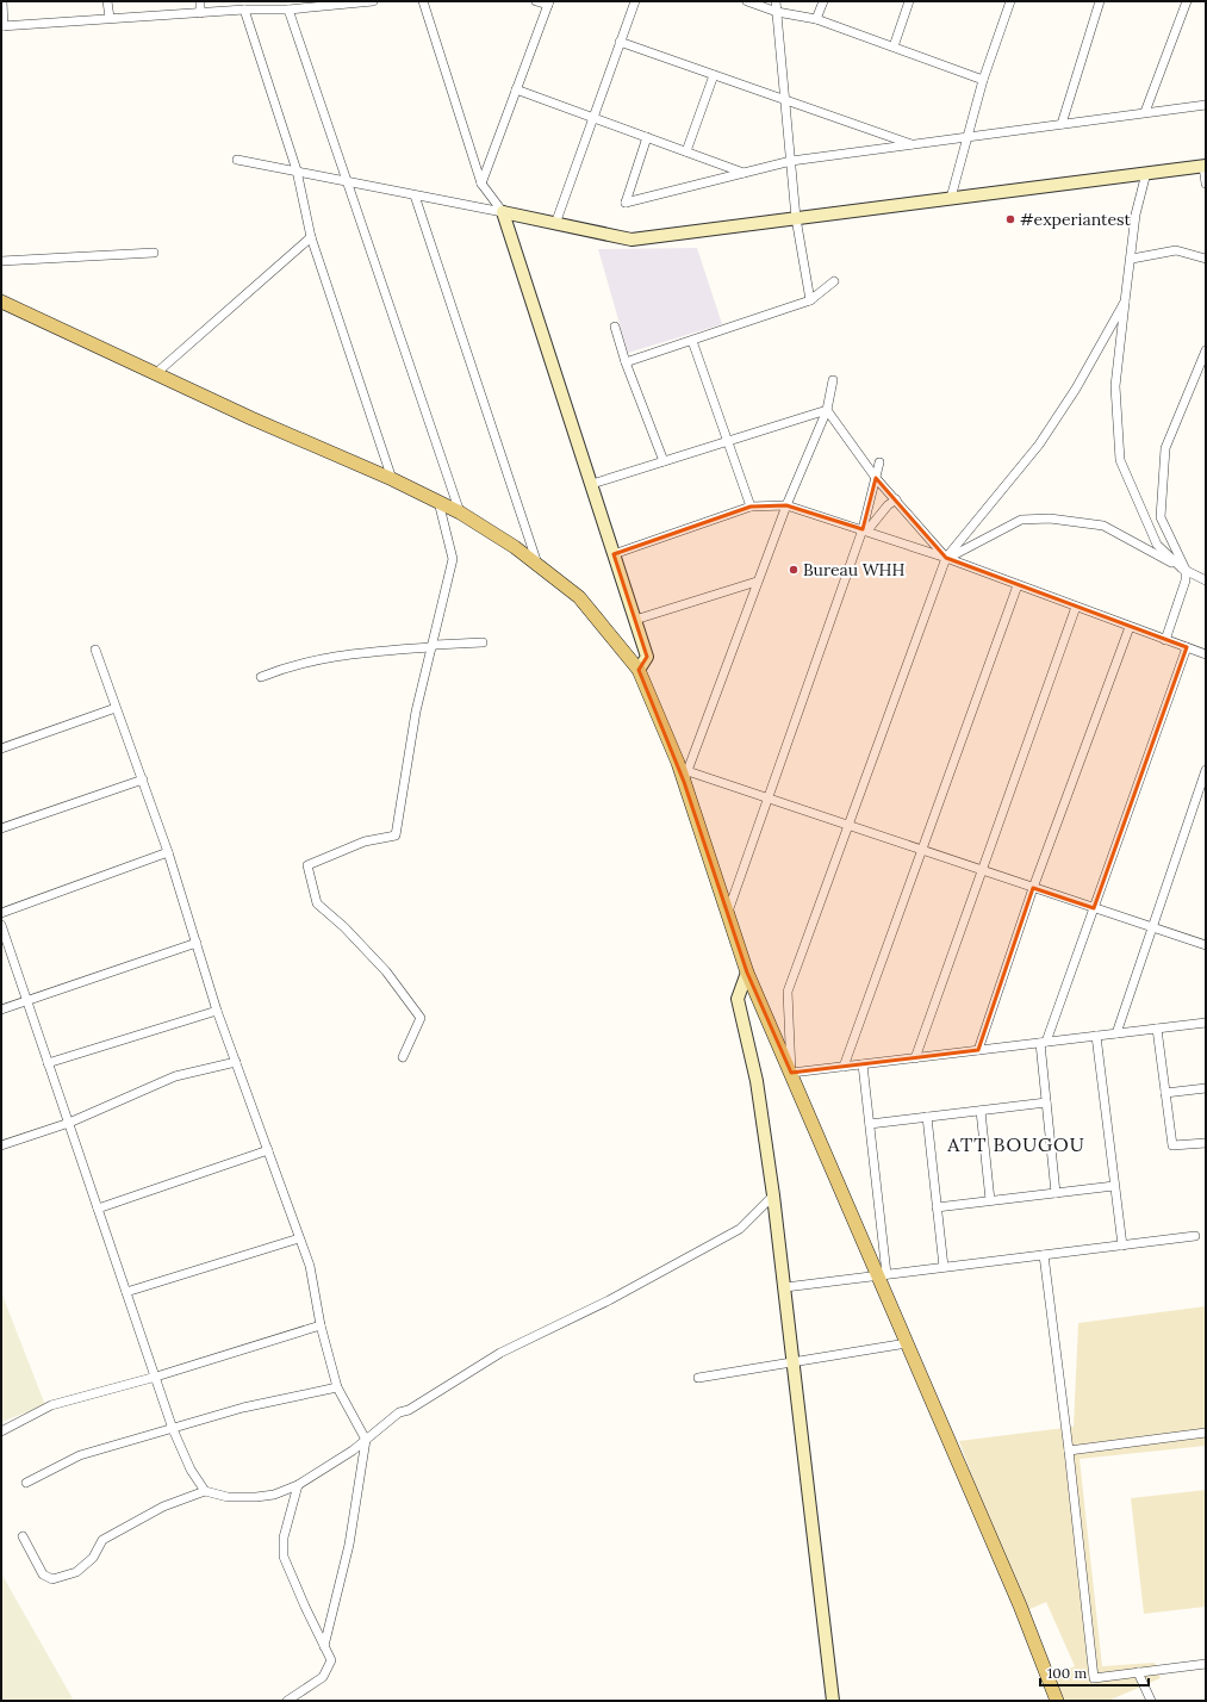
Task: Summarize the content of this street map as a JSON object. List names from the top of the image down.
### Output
{
  "districts": ["ATT BOUGOU"],
  "places": ["#experiantest", "Bureau WHH"],
  "scale_bar": "100 m"
}
